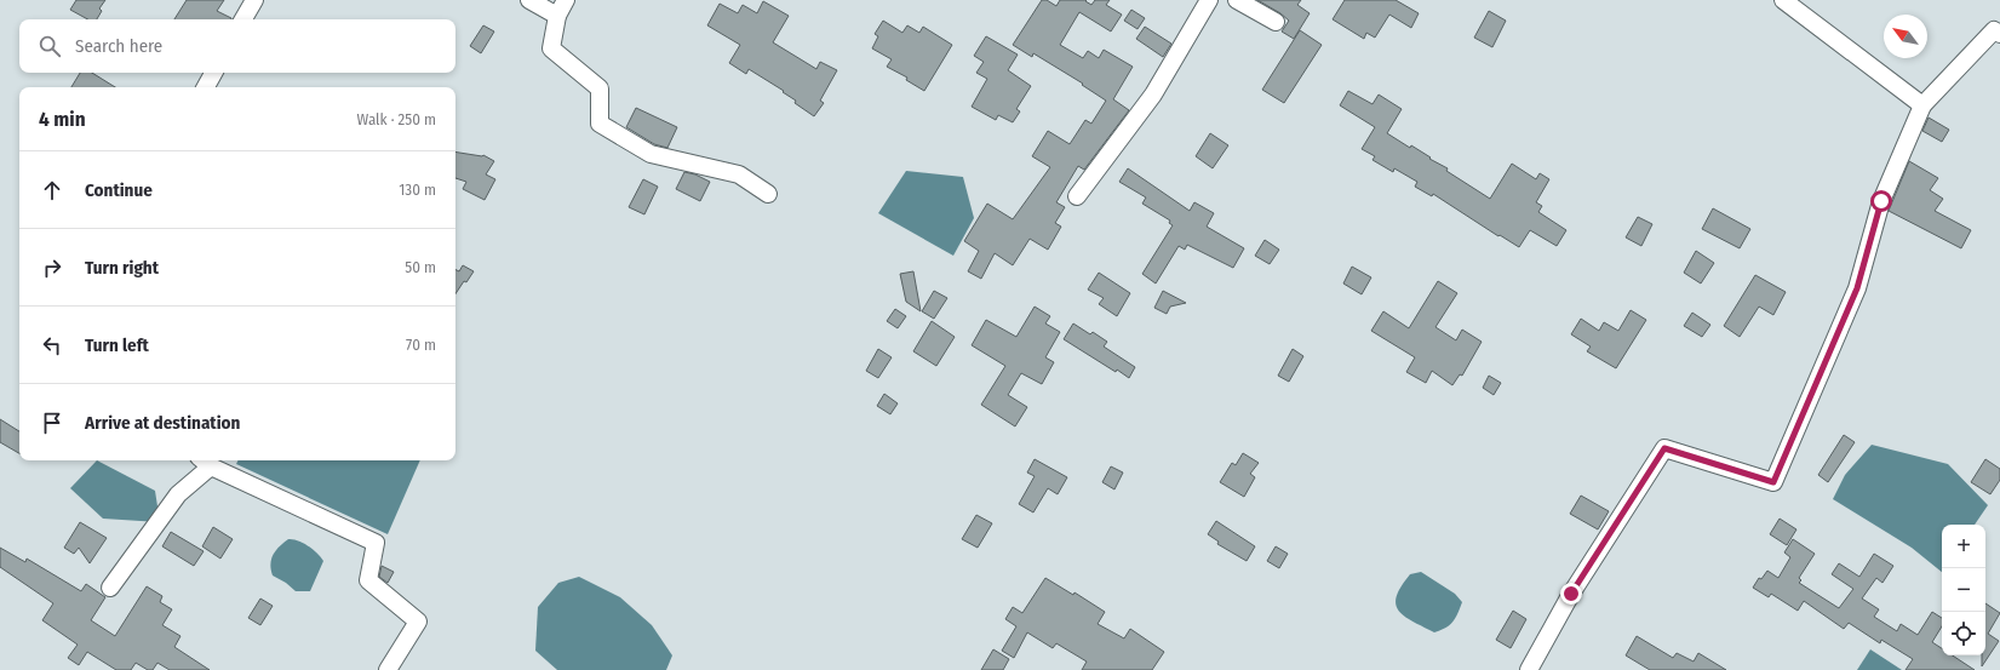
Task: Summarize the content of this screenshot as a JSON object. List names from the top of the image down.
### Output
{
  "north": "top left",
  "page": {
    "search": "Search here",
    "heading": ["4 min", "Walk · 250 m"],
    "list": [
      ["Continue", "130 m"],
      ["Turn right", "50 m"],
      ["Turn left", "70 m"],
      "Arrive at destination"
    ],
    "map_buttons": ["+", "−"]
  }
}
